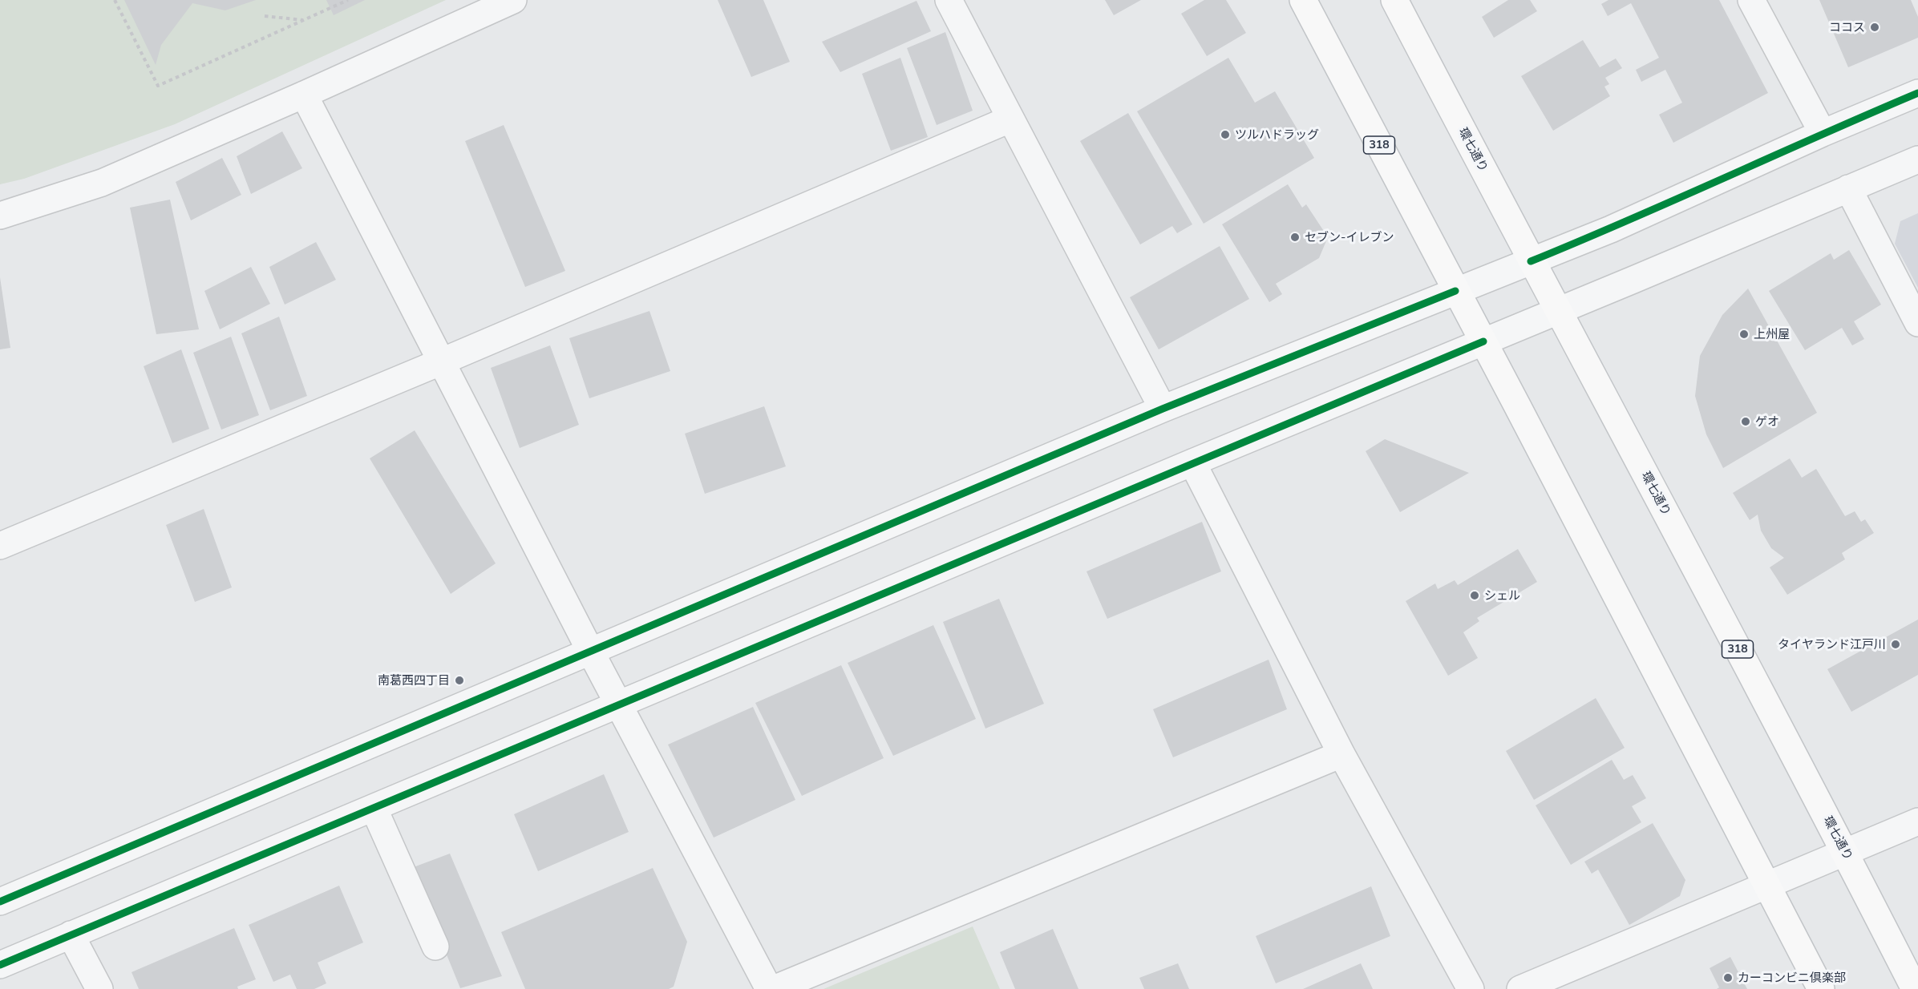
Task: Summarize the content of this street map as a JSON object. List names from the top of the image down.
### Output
{
  "streets": {
    "main road": ["318", "環七通り"]
  },
  "places": [
    "ココス",
    "ツルハドラッグ",
    "セブン-イレブン",
    "上州屋",
    "ゲオ",
    "シェル",
    "タイヤランド江戸川",
    "南葛西四丁目",
    "カーコンビニ倶楽部"
  ]
}
